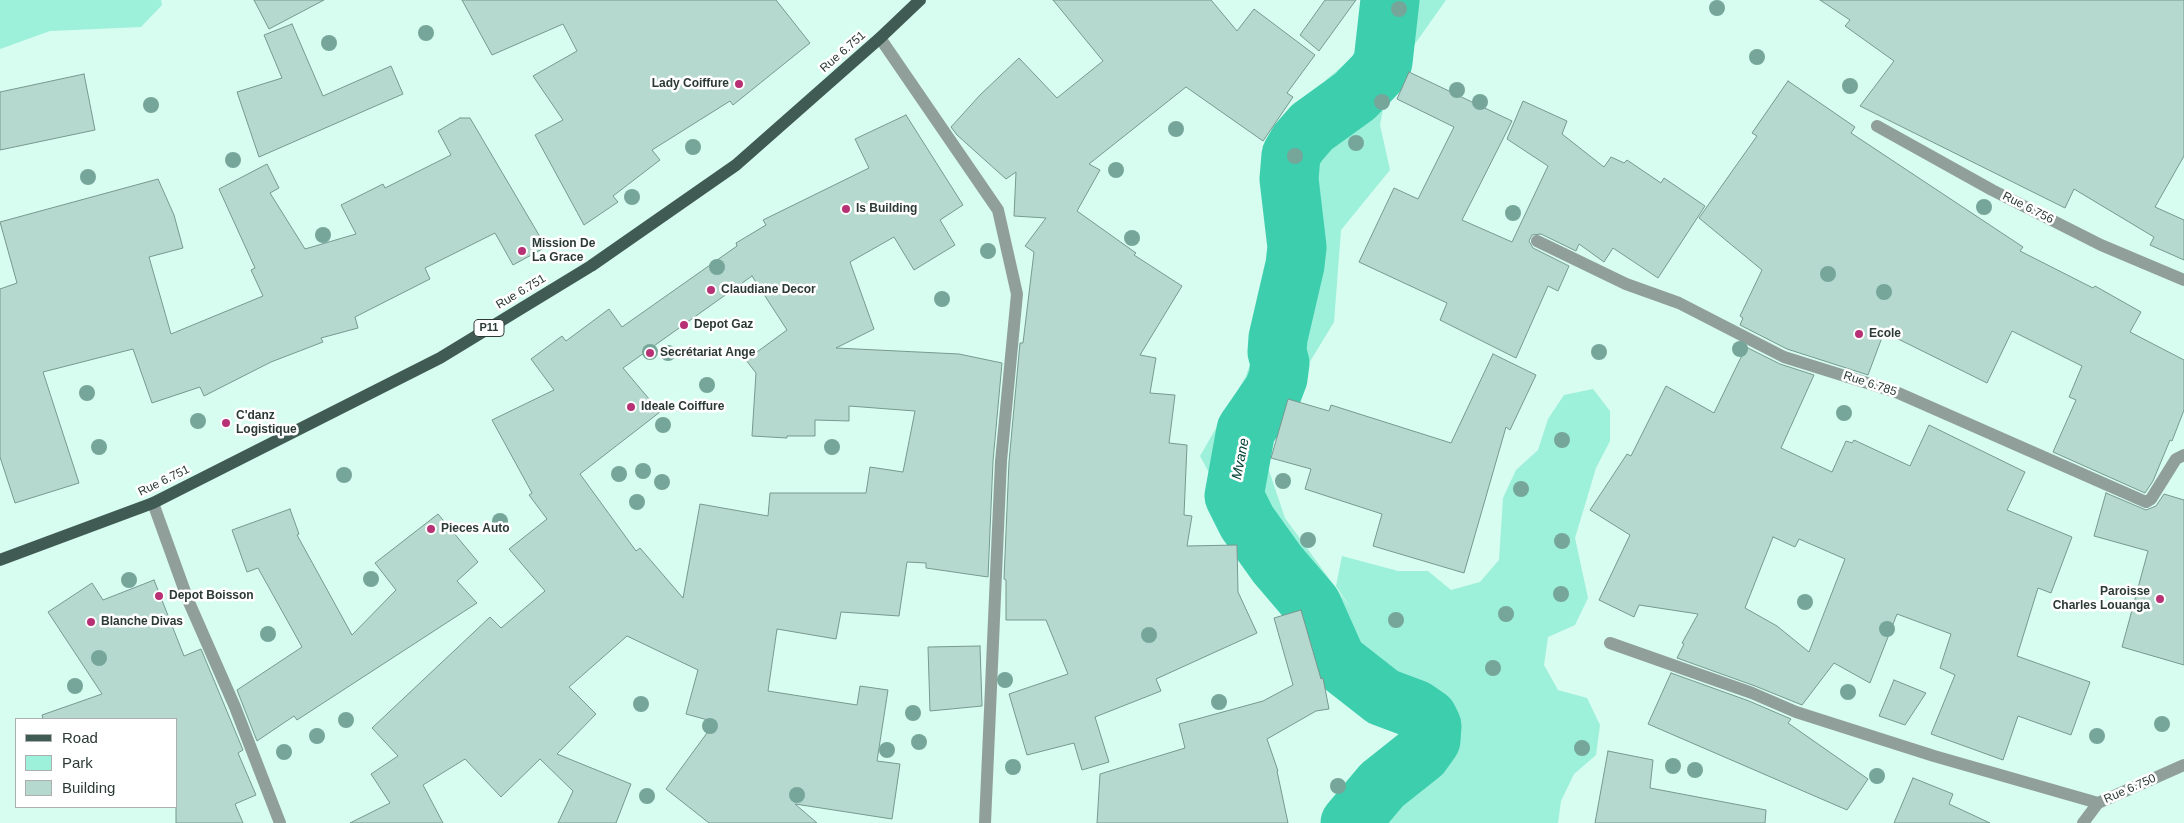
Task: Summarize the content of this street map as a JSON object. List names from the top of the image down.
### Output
{
  "streets": {
    "main road": ["Rue 6.751", "P11"],
    "street": ["Rue 6.756", "Rue 6.785", "Rue 6.750"]
  },
  "water": ["Mvane"],
  "places": [
    "Lady Coiffure",
    "Is Building",
    "Mission De La Grace",
    "Claudiane Decor",
    "Depot Gaz",
    "Ecole",
    "Secrétariat Ange",
    "Ideale Coiffure",
    "C'danz Logistique",
    "Pieces Auto",
    "Depot Boisson",
    "Paroisse Charles Louanga",
    "Blanche Divas"
  ],
  "legend": ["Road", "Park", "Building"]
}
